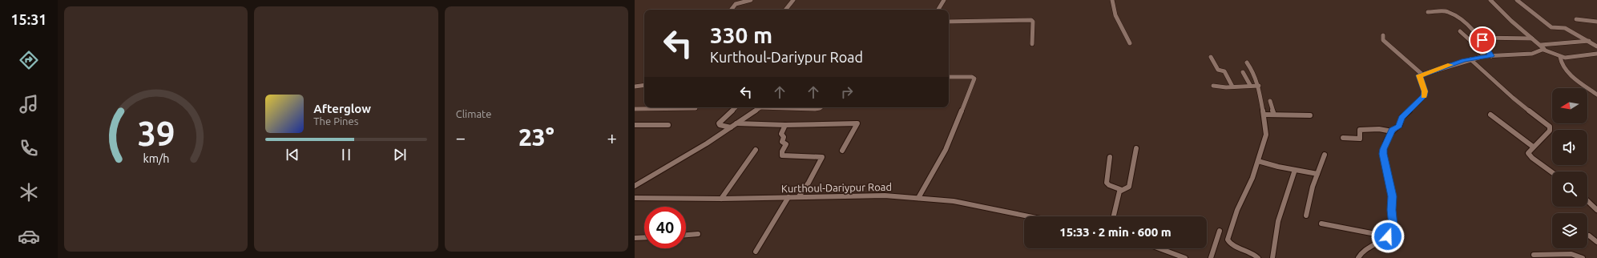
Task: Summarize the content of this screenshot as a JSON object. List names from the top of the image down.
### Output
{
  "streets": {
    "street": ["Kurthoul-Dariypur Road"]
  },
  "north": "left",
  "page": {
    "tabs": "15:31",
    "tile": "Climate",
    "turn": ["330 m", "Kurthoul-Dariypur Road"],
    "song": ["Afterglow", "The Pines"],
    "heat": ["−", "23°", "+"],
    "limit": "40",
    "trip": "15:33 · 2 min · 600 m",
    "gauge": ["39", "km/h"]
  }
}
